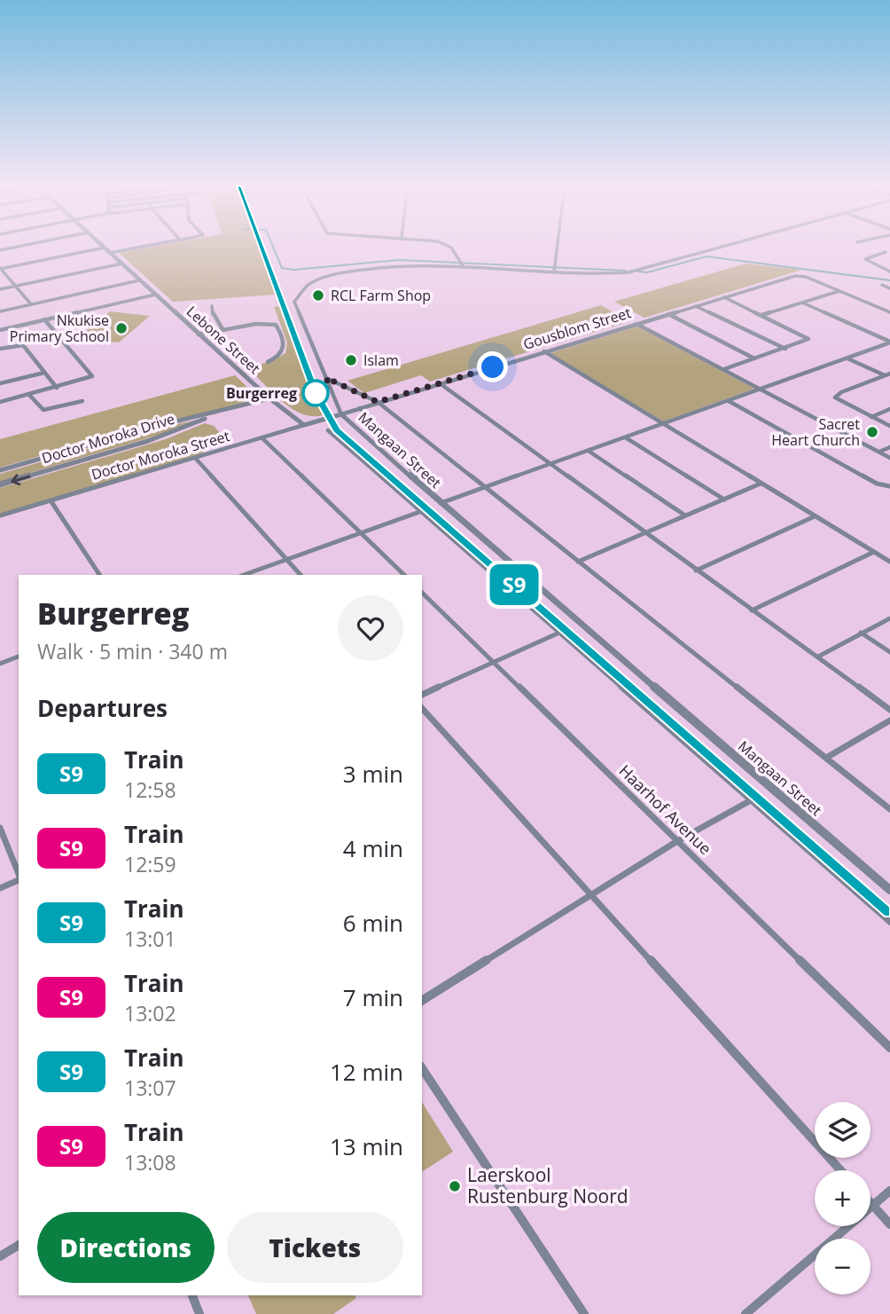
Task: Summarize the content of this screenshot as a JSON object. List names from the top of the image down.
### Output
{
  "streets": {
    "street": [
      "Gousblom Street",
      "Lebone Street",
      "Doctor Moroka Drive",
      "Mangaan Street",
      "Doctor Moroka Street",
      "Haarhof Avenue"
    ]
  },
  "crossings": [
    ["Gousblom Street", "Mangaan Street"],
    ["Gousblom Street", "Doctor Moroka Street"],
    ["Lebone Street", "Doctor Moroka Drive"],
    ["Lebone Street", "Doctor Moroka Street"]
  ],
  "places": [
    "RCL Farm Shop",
    "Nkukise Primary School",
    "Islam",
    "Burgerreg",
    "Sacret Heart Church",
    "Laerskool Rustenburg Noord"
  ],
  "page": {
    "on_map": "S9",
    "heading": [
      ["Burgerreg", "Walk · 5 min · 340 m"],
      "Departures"
    ],
    "list": [
      {
        "mark": "S9",
        "name": "Train",
        "note": "12:58",
        "value": "3 min"
      },
      {
        "mark": "S9",
        "name": "Train",
        "note": "12:59",
        "value": "4 min"
      },
      {
        "mark": "S9",
        "name": "Train",
        "note": "13:01",
        "value": "6 min"
      },
      {
        "mark": "S9",
        "name": "Train",
        "note": "13:02",
        "value": "7 min"
      },
      {
        "mark": "S9",
        "name": "Train",
        "note": "13:07",
        "value": "12 min"
      },
      {
        "mark": "S9",
        "name": "Train",
        "note": "13:08",
        "value": "13 min"
      }
    ],
    "map_buttons": ["+", "−"],
    "buttons": ["Directions", "Tickets"]
  }
}
